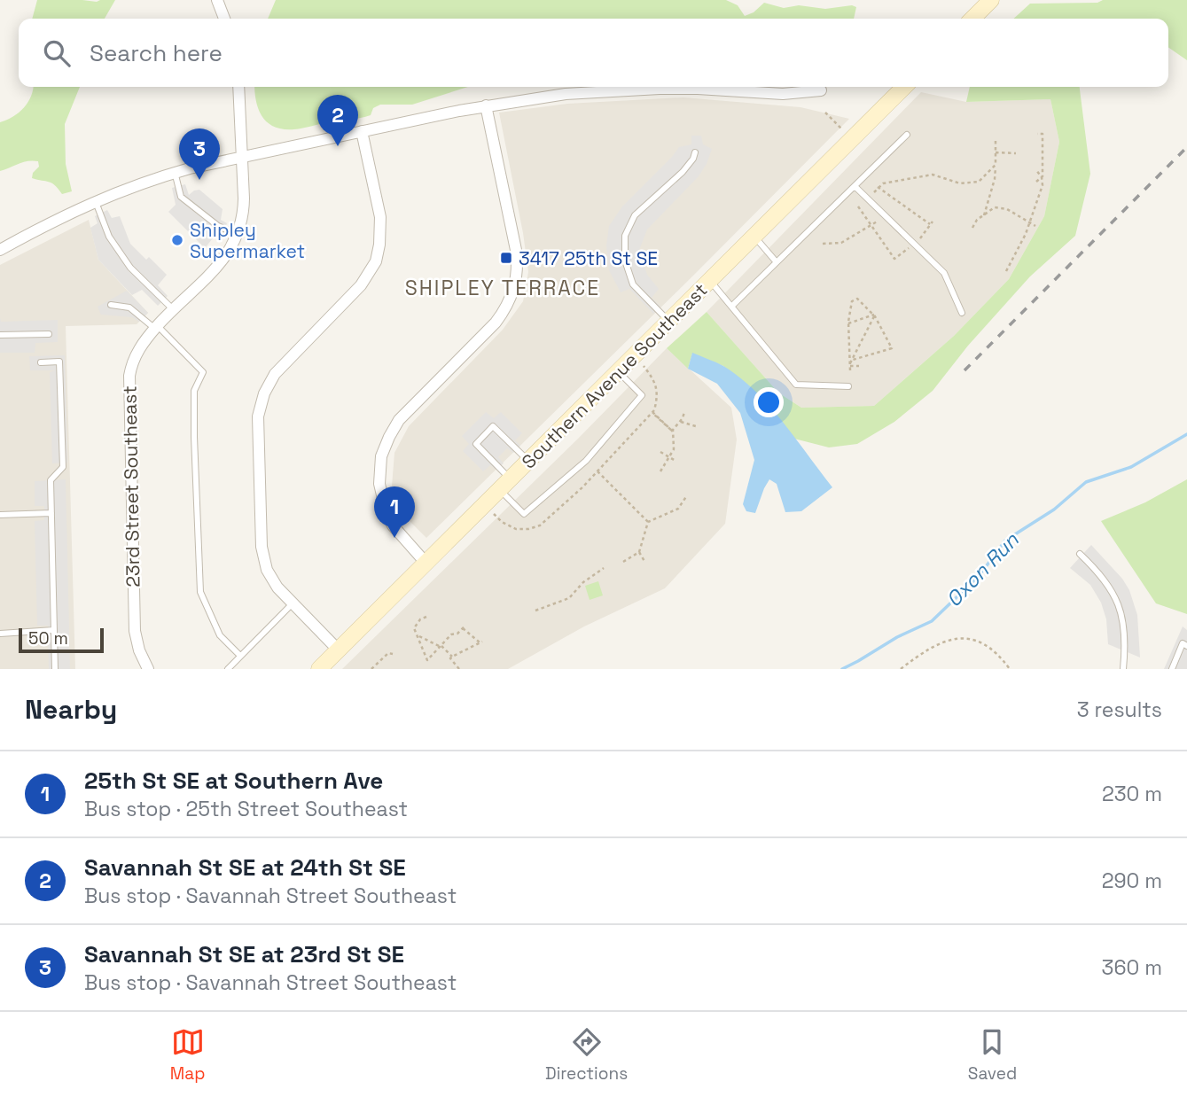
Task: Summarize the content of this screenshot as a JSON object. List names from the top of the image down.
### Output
{
  "streets": {
    "main road": ["Southern Avenue Southeast"],
    "street": ["23rd Street Southeast"]
  },
  "districts": ["SHIPLEY TERRACE"],
  "water": ["Oxon Run"],
  "places": {
    "other": ["Shipley Supermarket"],
    "transit": ["3417 25th St SE"]
  },
  "scale_bar": "50 m",
  "page": {
    "search": "Search here",
    "pins": ["2", "3", "1"],
    "scale": "50 m",
    "heading": ["Nearby", "3 results"],
    "list": [
      {
        "mark": "1",
        "name": "25th St SE at Southern Ave",
        "note": "Bus stop · 25th Street Southeast",
        "value": "230 m"
      },
      {
        "mark": "2",
        "name": "Savannah St SE at 24th St SE",
        "note": "Bus stop · Savannah Street Southeast",
        "value": "290 m"
      },
      {
        "mark": "3",
        "name": "Savannah St SE at 23rd St SE",
        "note": "Bus stop · Savannah Street Southeast",
        "value": "360 m"
      }
    ],
    "nav": ["Map", "Directions", "Saved"]
  }
}
